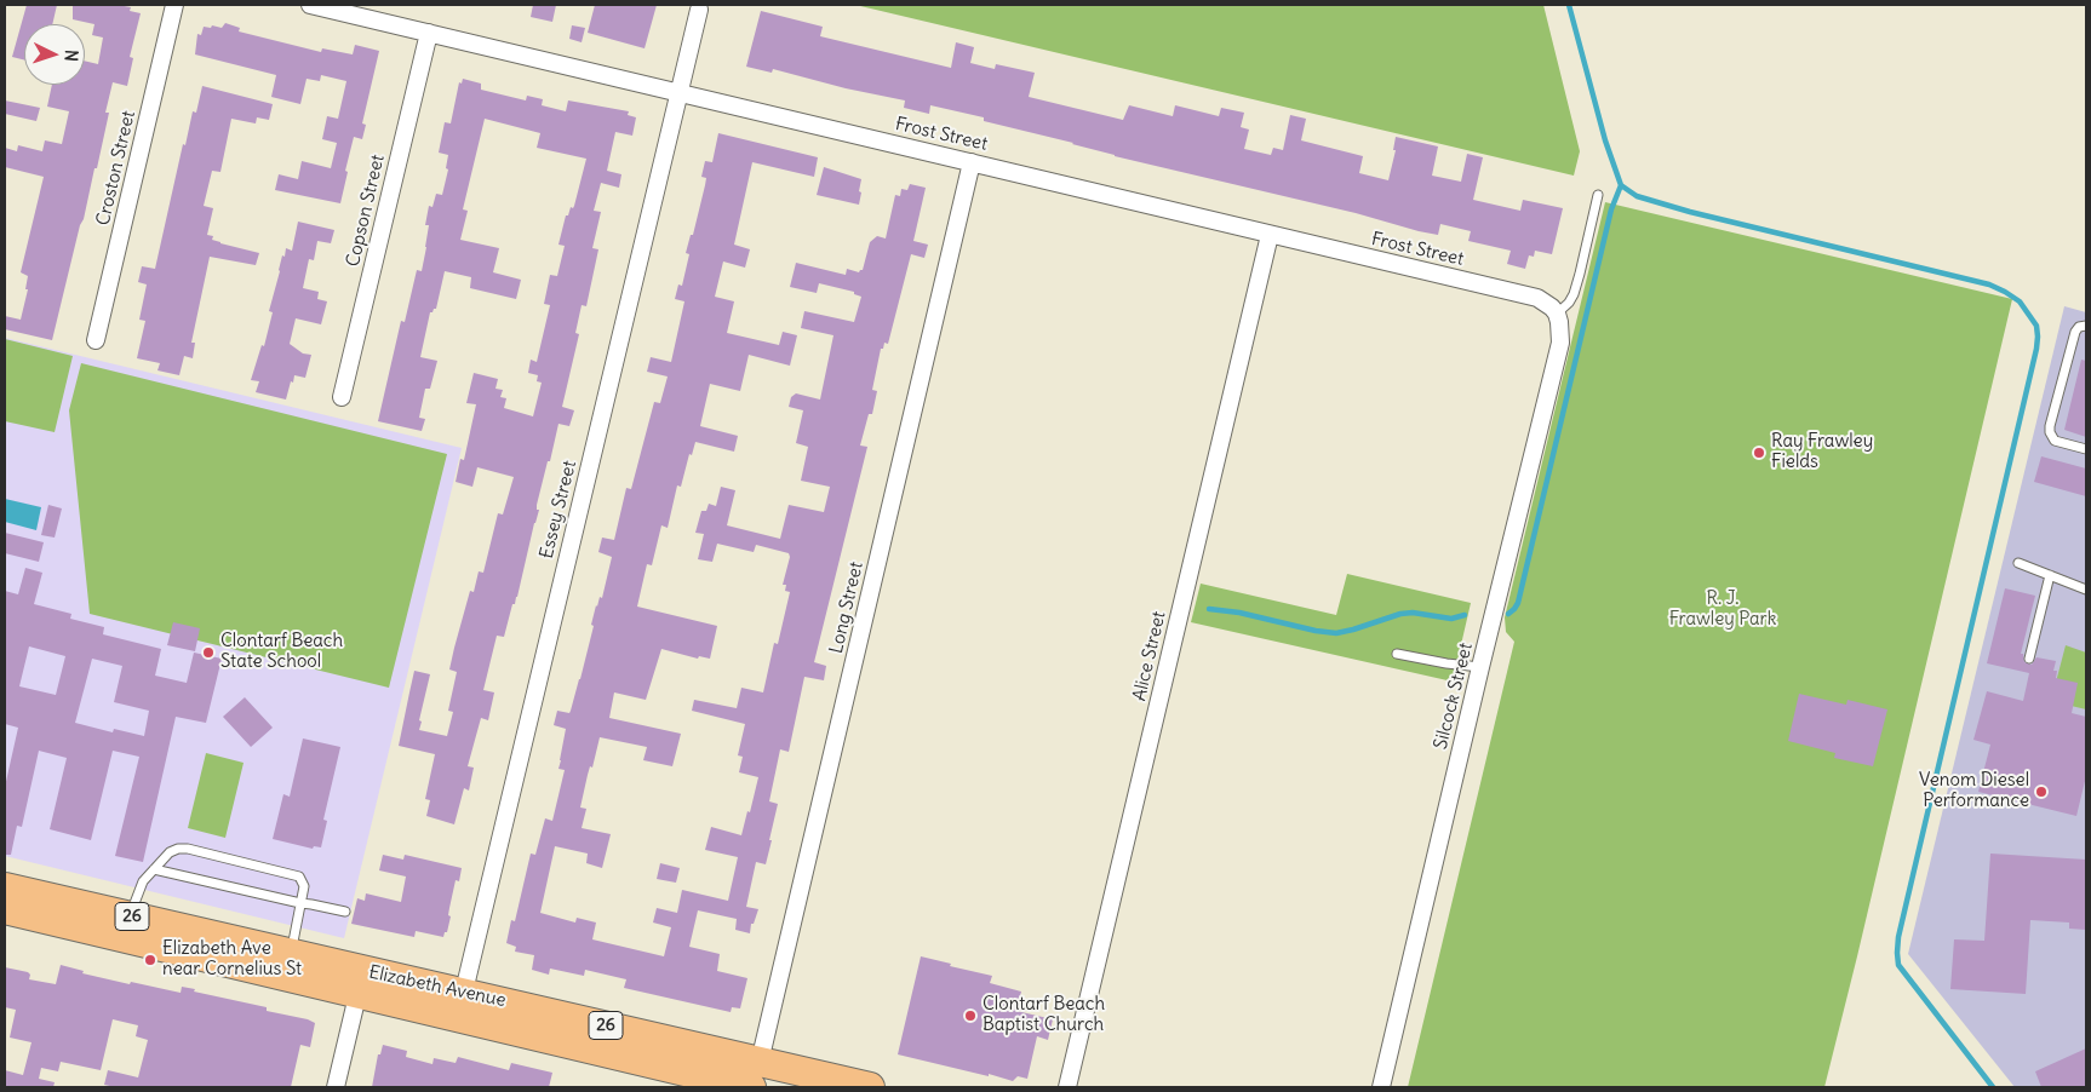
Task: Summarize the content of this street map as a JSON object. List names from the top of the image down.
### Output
{
  "streets": {
    "highway": ["26", "Elizabeth Avenue"],
    "street": [
      "Frost Street",
      "Croston Street",
      "Copson Street",
      "Essey Street",
      "Long Street",
      "Alice Street",
      "Silcock Street"
    ]
  },
  "crossings": [
    ["Frost Street", "Copson Street"],
    ["Frost Street", "Essey Street"],
    ["Frost Street", "Long Street"],
    ["Frost Street", "Alice Street"],
    ["Frost Street", "Silcock Street"],
    ["Essey Street", "Elizabeth Avenue"],
    ["Long Street", "Elizabeth Avenue"]
  ],
  "parks": ["R. J. Frawley Park"],
  "places": [
    "Ray Frawley Fields",
    "Clontarf Beach State School",
    "Venom Diesel Performance",
    "Elizabeth Ave near Cornelius St",
    "Clontarf Beach Baptist Church"
  ],
  "north": "right"
}
